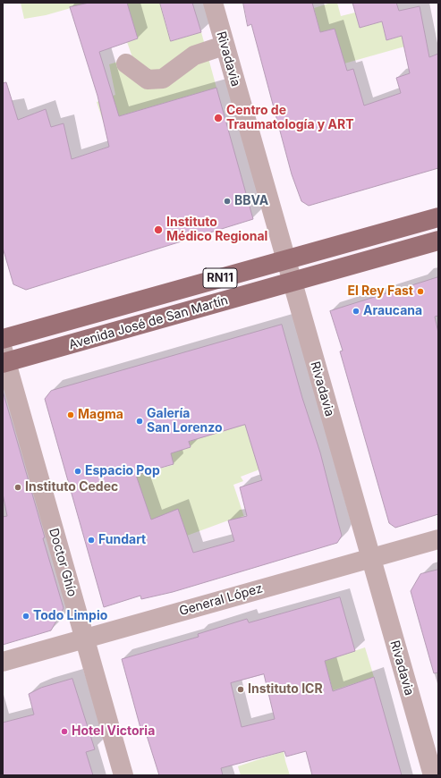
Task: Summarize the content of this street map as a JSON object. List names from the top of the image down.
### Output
{
  "streets": {
    "main road": ["RN11", "Avenida José de San Martín"],
    "street": ["Rivadavia", "Doctor Ghío", "General López"]
  },
  "crossings": [
    ["Rivadavia", "Avenida José de San Martín"],
    ["Rivadavia", "General López"],
    ["Avenida José de San Martín", "Doctor Ghío"],
    ["Doctor Ghío", "General López"]
  ],
  "places": [
    "Centro de Traumatología y ART",
    "BBVA",
    "Instituto Médico Regional",
    "El Rey Fast",
    "Araucana",
    "Magma",
    "Galería San Lorenzo",
    "Espacio Pop",
    "Instituto Cedec",
    "Fundart",
    "Todo Limpio",
    "Instituto ICR",
    "Hotel Victoria"
  ]
}
